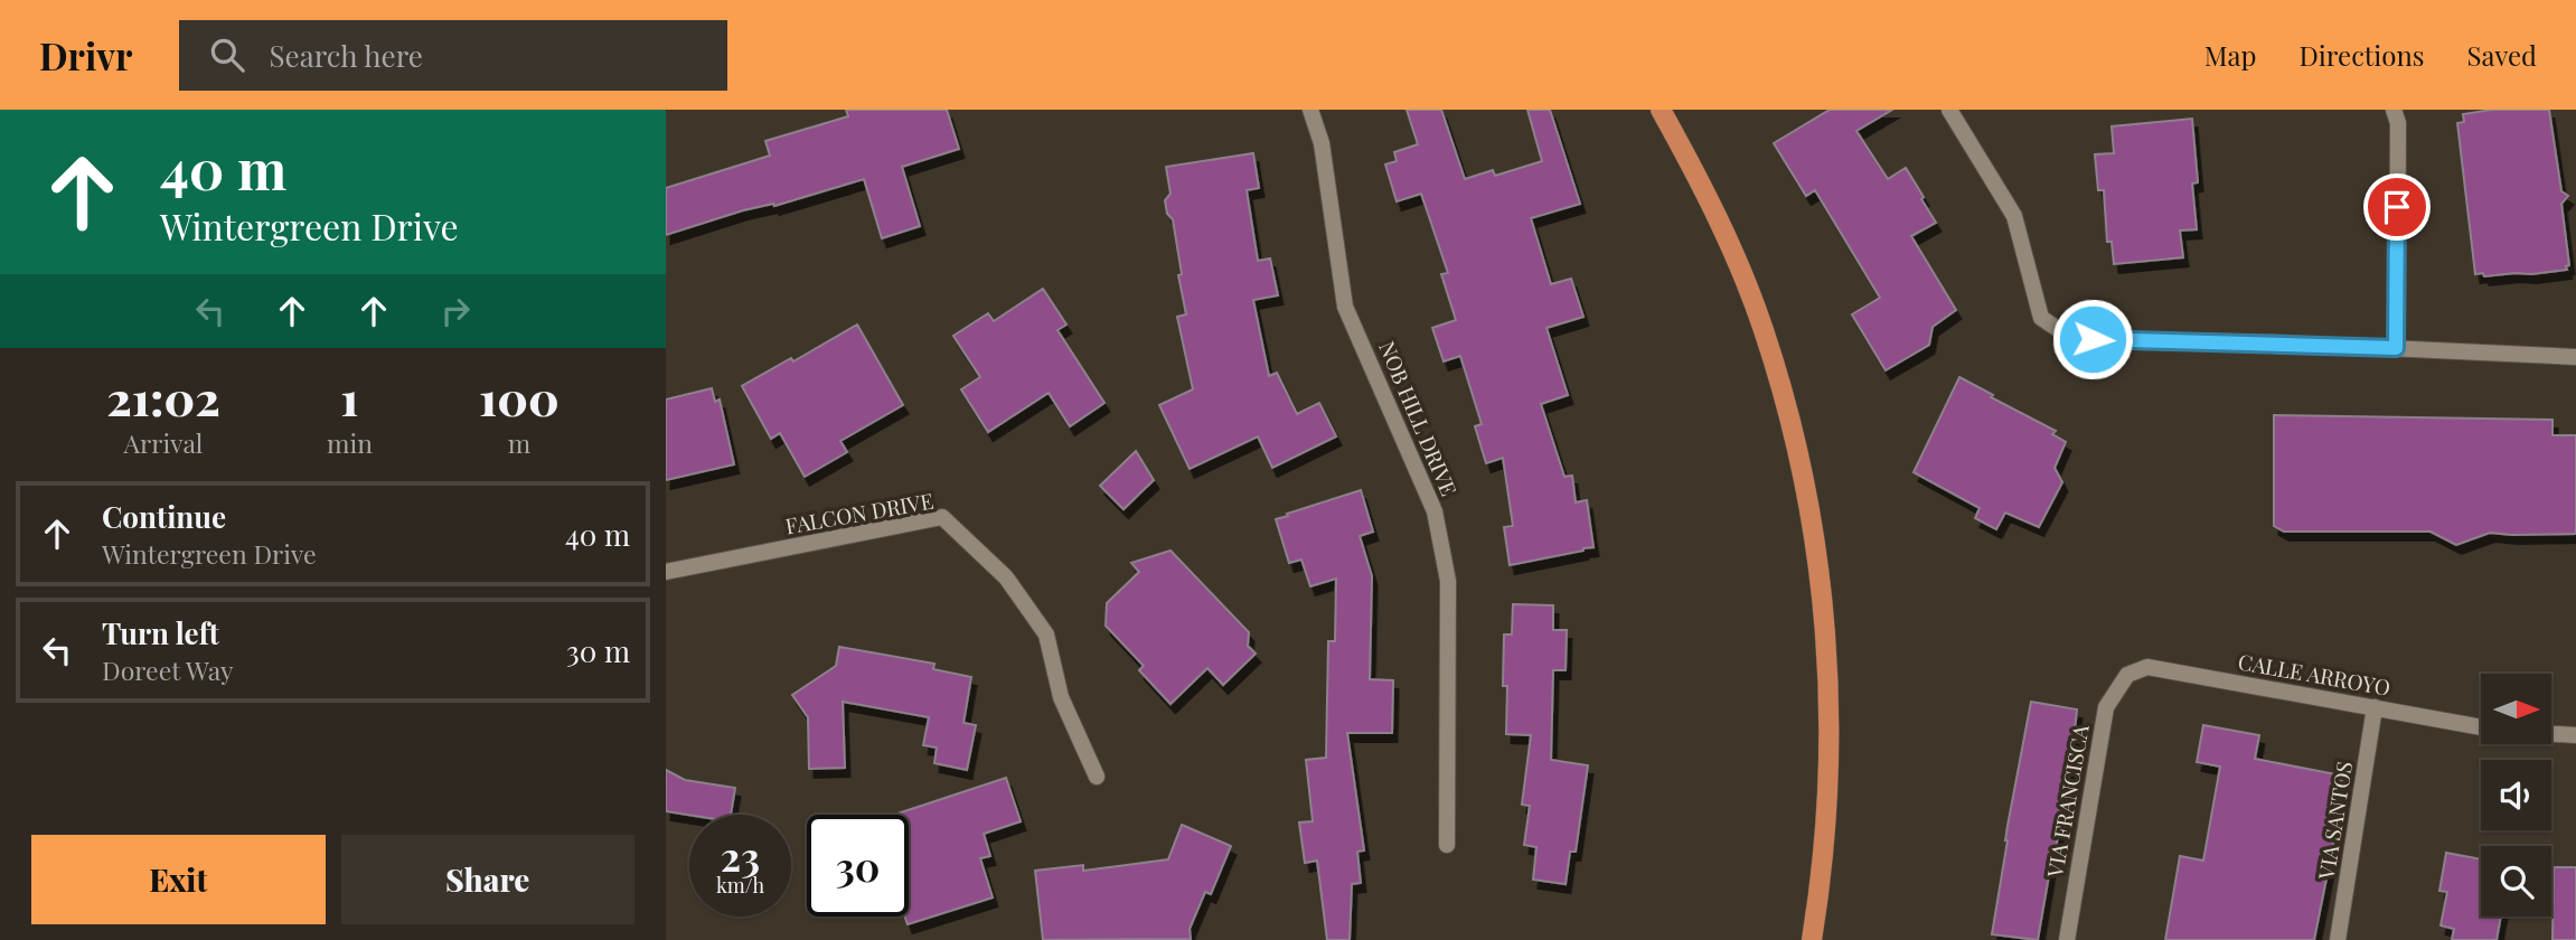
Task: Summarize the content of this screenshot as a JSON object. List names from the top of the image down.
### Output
{
  "streets": {
    "street": [
      "NOB HILL DRIVE",
      "FALCON DRIVE",
      "CALLE ARROYO",
      "VIA FRANCISCA",
      "VIA SANTOS"
    ]
  },
  "crossings": [
    ["CALLE ARROYO", "VIA FRANCISCA"],
    ["CALLE ARROYO", "VIA SANTOS"]
  ],
  "north": "right",
  "page": {
    "header": "Drivr",
    "search": "Search here",
    "nav": ["Map", "Directions", "Saved"],
    "turn": ["40 m", "Wintergreen Drive"],
    "eta": [
      "21:02",
      "Arrival",
      "1",
      "min",
      "100",
      "m"
    ],
    "list": [
      {
        "name": "Continue",
        "note": "Wintergreen Drive",
        "value": "40 m"
      },
      {
        "name": "Turn left",
        "note": "Doreet Way",
        "value": "30 m"
      }
    ],
    "speed": "23 km/h",
    "limit": "30",
    "buttons": ["Exit", "Share"]
  }
}
